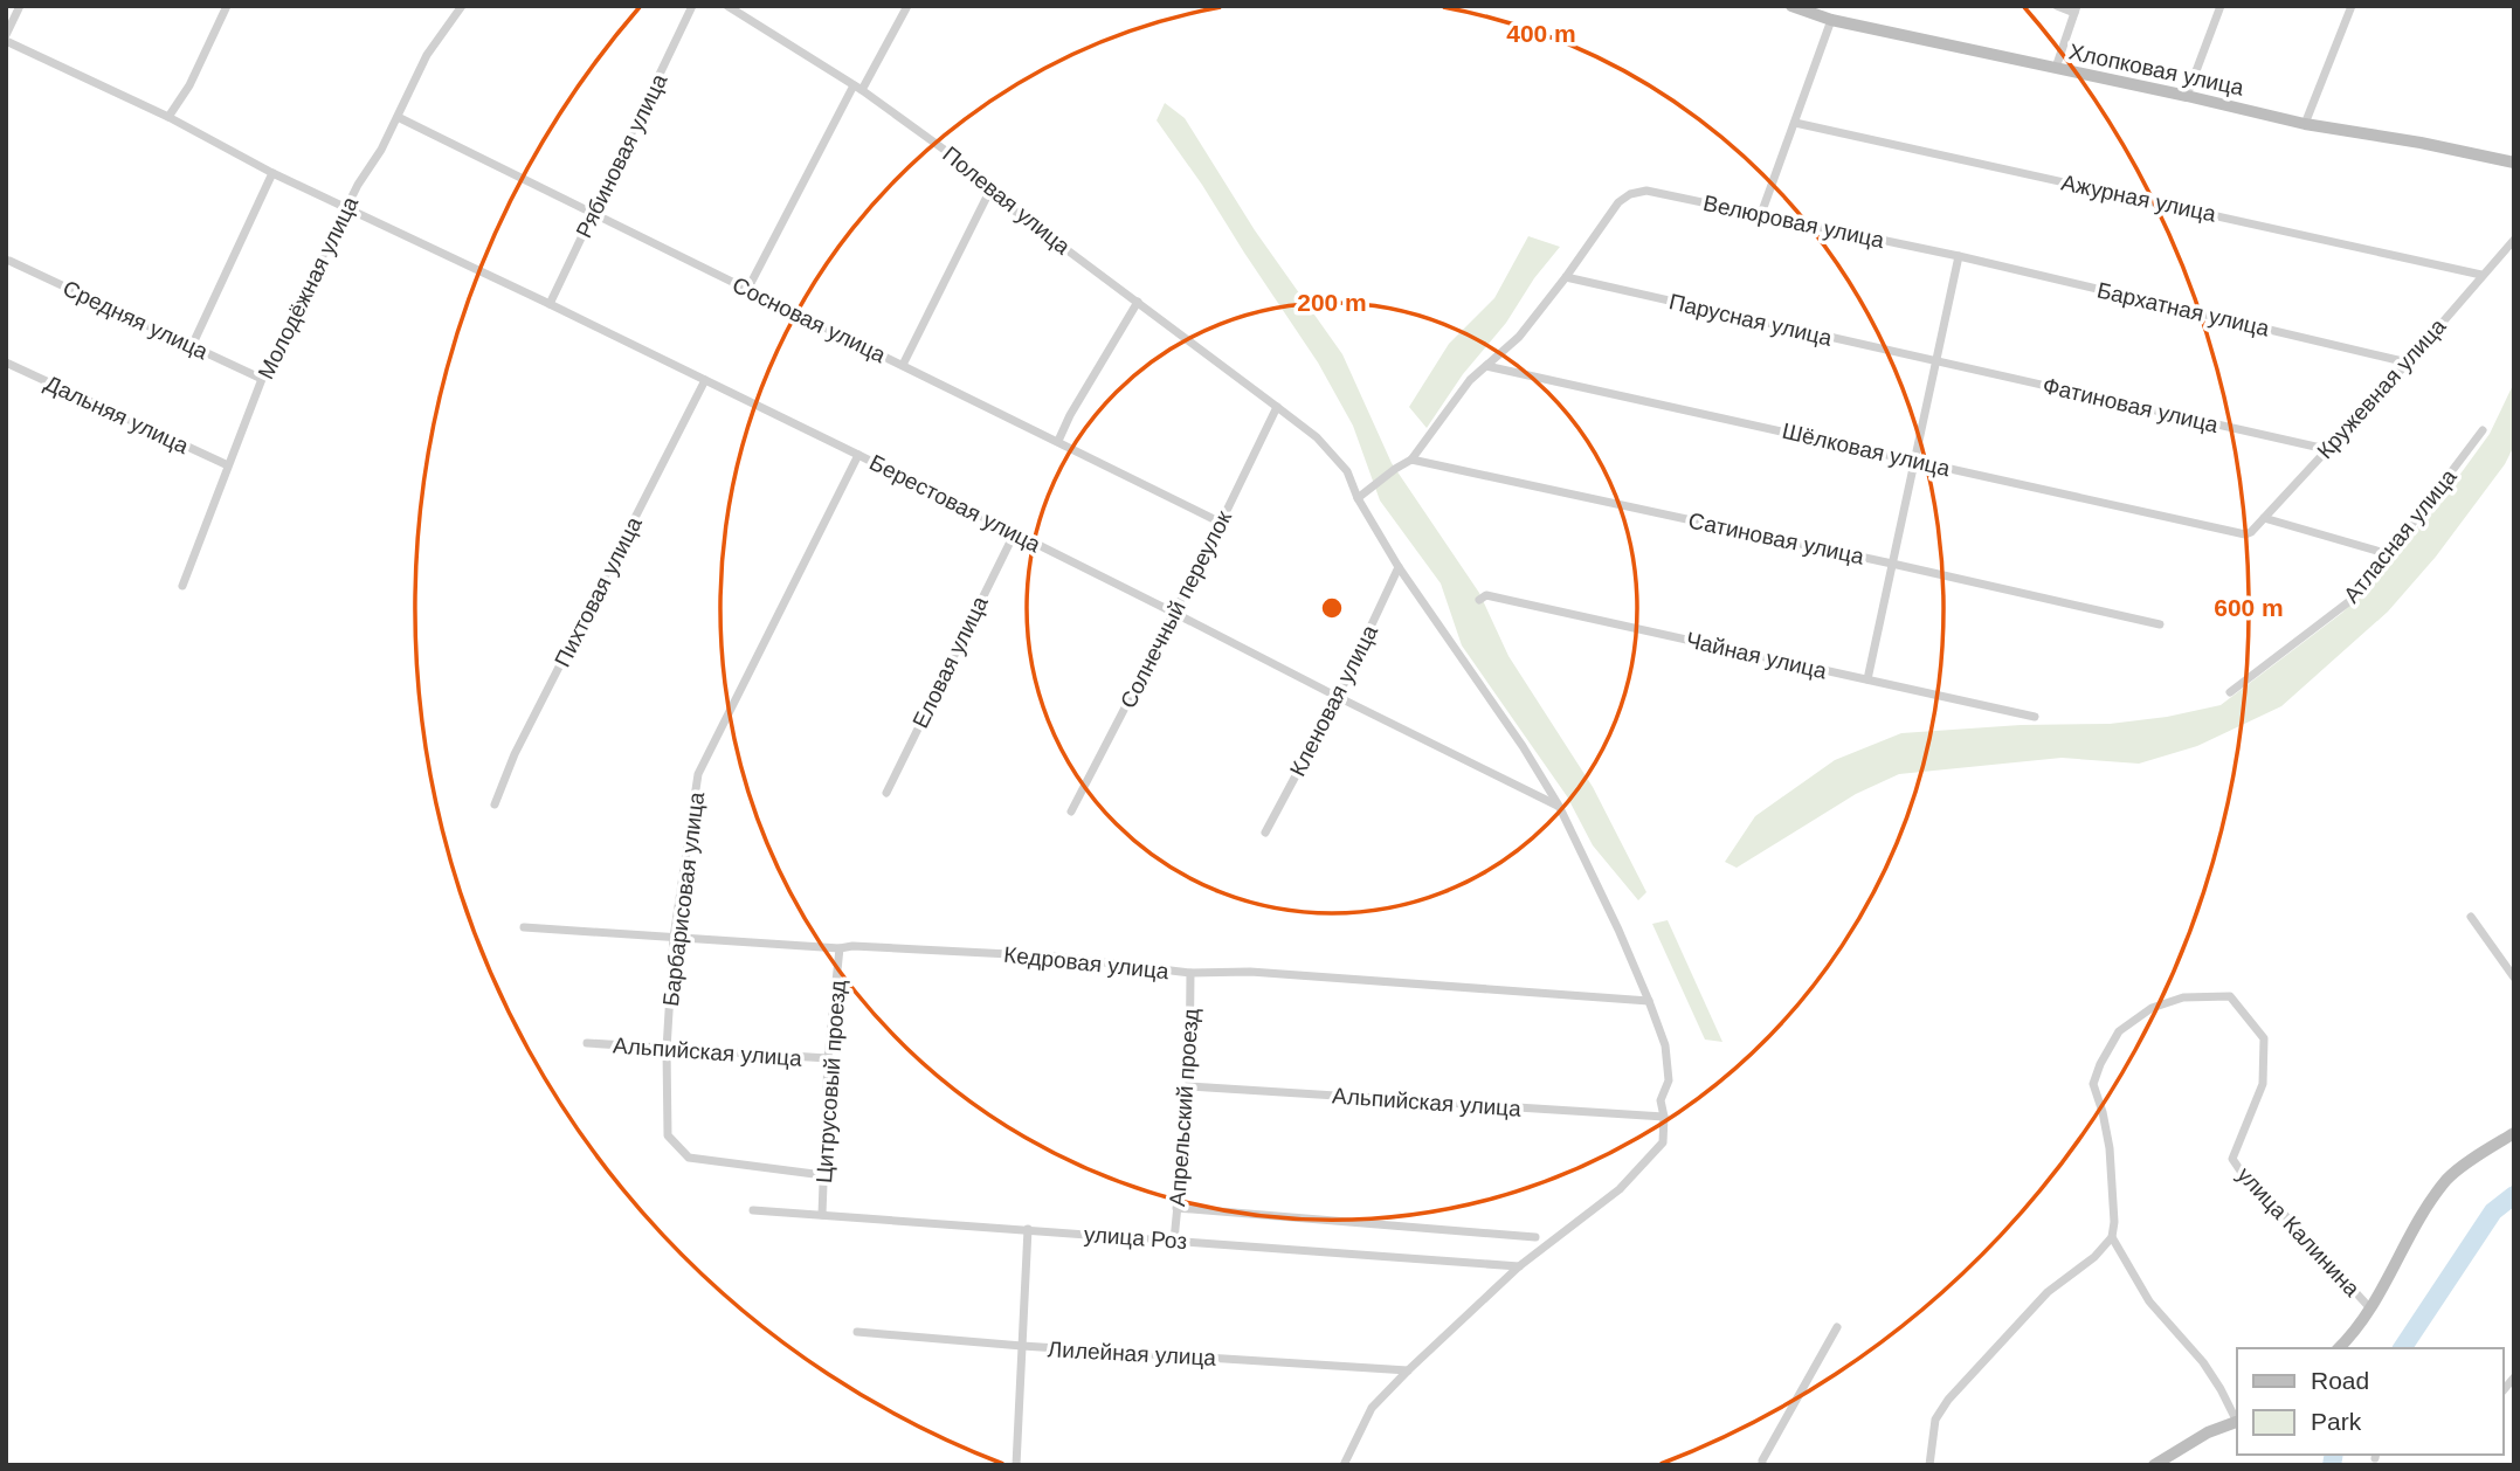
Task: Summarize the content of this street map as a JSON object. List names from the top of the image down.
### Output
{
  "streets": {
    "street": [
      "Хлопковая улица",
      "Рябиновая улица",
      "Ажурная улица",
      "Полевая улица",
      "Велюровая улица",
      "Молодёжная улица",
      "Бархатная улица",
      "Средняя улица",
      "Сосновая улица",
      "Парусная улица",
      "Кружевная улица",
      "Фатиновая улица",
      "Дальняя улица",
      "Шёлковая улица",
      "Берестовая улица",
      "Атласная улица",
      "Сатиновая улица",
      "Пихтовая улица",
      "Солнечный переулок",
      "Чайная улица",
      "Еловая улица",
      "Кленовая улица",
      "Барбарисовая улица",
      "Кедровая улица",
      "Альпийская улица",
      "Цитрусовый проезд",
      "Апрельский проезд",
      "улица Калинина",
      "улица Роз",
      "Лилейная улица"
    ]
  },
  "crossings": [
    ["Рябиновая улица", "Сосновая улица"],
    ["Рябиновая улица", "Берестовая улица"],
    ["Ажурная улица", "Кружевная улица"],
    ["Полевая улица", "Берестовая улица"],
    ["Полевая улица", "Солнечный переулок"],
    ["Полевая улица", "Кленовая улица"],
    ["Полевая улица", "Кедровая улица"],
    ["Полевая улица", "Альпийская улица"],
    ["Полевая улица", "улица Роз"],
    ["Полевая улица", "Лилейная улица"],
    ["Велюровая улица", "Бархатная улица"],
    ["Велюровая улица", "Парусная улица"],
    ["Молодёжная улица", "Средняя улица"],
    ["Молодёжная улица", "Сосновая улица"],
    ["Молодёжная улица", "Дальняя улица"],
    ["Молодёжная улица", "Берестовая улица"],
    ["Бархатная улица", "Кружевная улица"],
    ["Сосновая улица", "Солнечный переулок"],
    ["Парусная улица", "Фатиновая улица"],
    ["Кружевная улица", "Фатиновая улица"],
    ["Кружевная улица", "Шёлковая улица"],
    ["Берестовая улица", "Пихтовая улица"],
    ["Берестовая улица", "Солнечный переулок"],
    ["Берестовая улица", "Еловая улица"],
    ["Берестовая улица", "Кленовая улица"],
    ["Берестовая улица", "Барбарисовая улица"],
    ["Барбарисовая улица", "Кедровая улица"],
    ["Барбарисовая улица", "Альпийская улица"],
    ["Барбарисовая улица", "Цитрусовый проезд"],
    ["Кедровая улица", "Цитрусовый проезд"],
    ["Кедровая улица", "Апрельский проезд"],
    ["Альпийская улица", "Цитрусовый проезд"],
    ["Альпийская улица", "Апрельский проезд"],
    ["Цитрусовый проезд", "улица Роз"],
    ["Апрельский проезд", "улица Роз"]
  ],
  "legend": ["Road", "Park"],
  "rings": ["400 m", "200 m", "600 m"]
}
